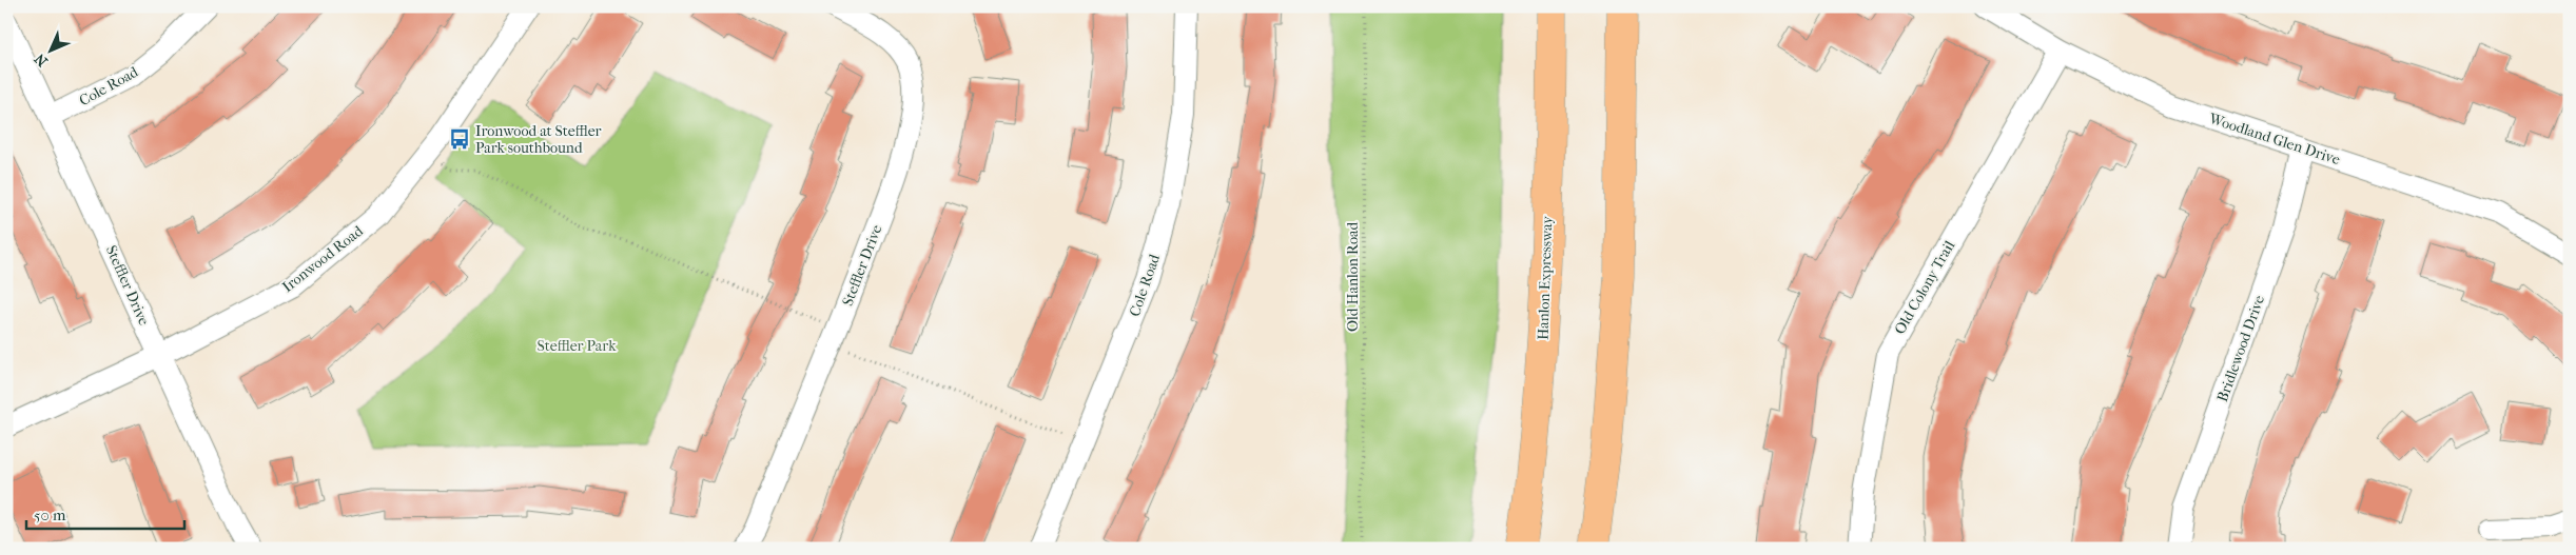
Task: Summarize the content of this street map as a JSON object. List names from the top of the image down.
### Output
{
  "streets": {
    "highway": ["Hanlon Expressway"],
    "street": [
      "Cole Road",
      "Woodland Glen Drive",
      "Ironwood Road",
      "Steffler Drive",
      "Old Colony Trail",
      "Bridlewood Drive"
    ],
    "path": ["Old Hanlon Road"]
  },
  "crossings": [
    ["Cole Road", "Steffler Drive"],
    ["Woodland Glen Drive", "Old Colony Trail"],
    ["Woodland Glen Drive", "Bridlewood Drive"],
    ["Ironwood Road", "Steffler Drive"]
  ],
  "parks": ["Steffler Park"],
  "places": {
    "bus stop": ["Ironwood at Steffler Park southbound"]
  },
  "scale_bar": "50 m",
  "north": "bottom left"
}
